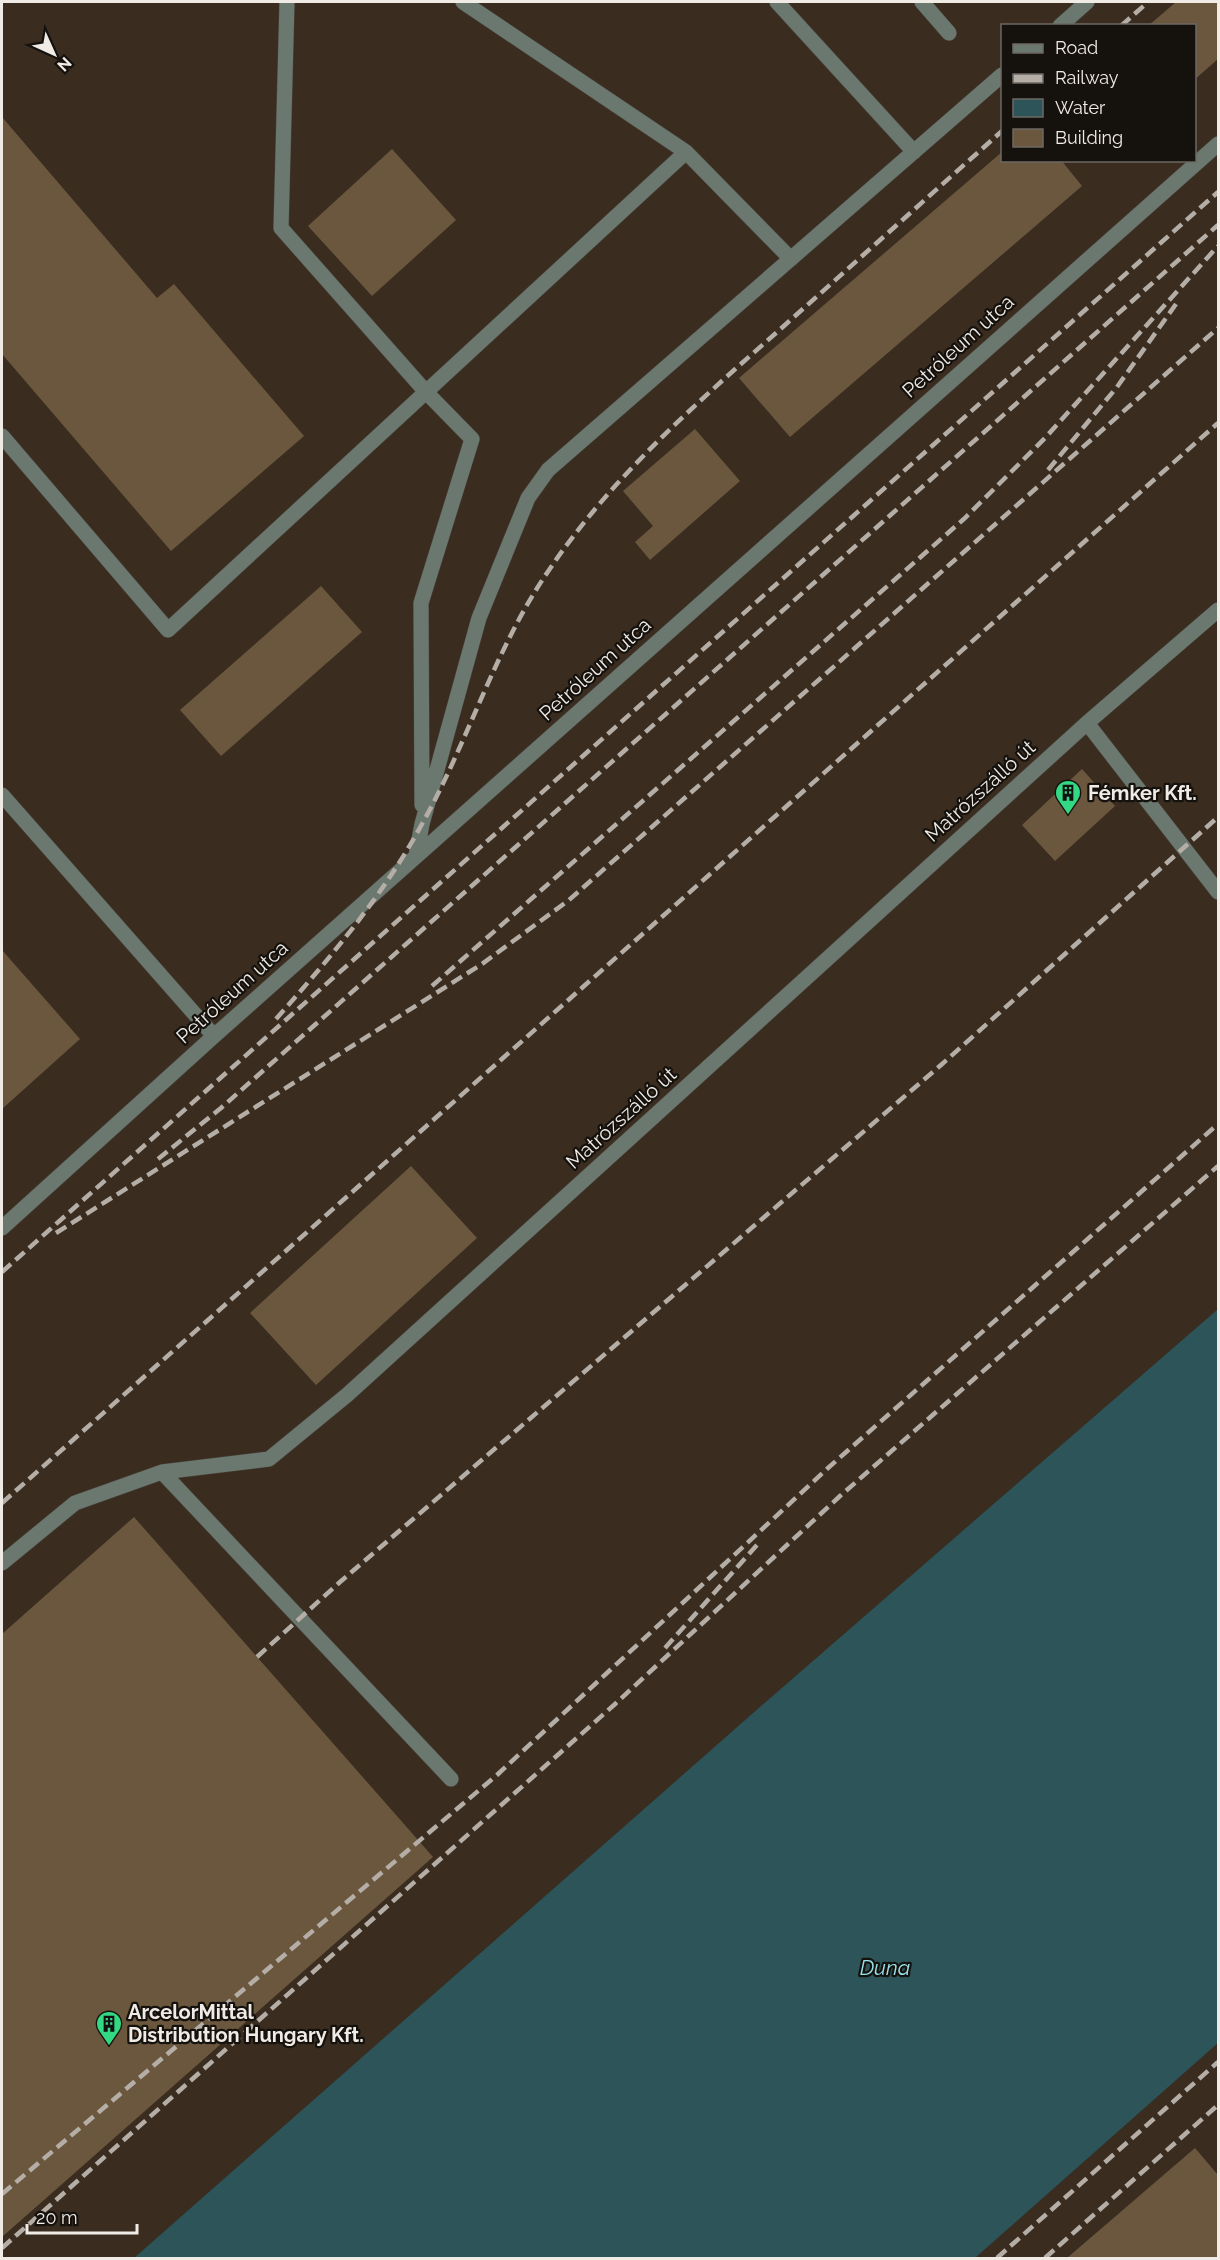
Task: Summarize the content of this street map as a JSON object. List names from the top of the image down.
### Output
{
  "streets": {
    "street": ["Petróleum utca", "Matrózszálló út"]
  },
  "water": ["Duna"],
  "places": {
    "building": ["Fémker Kft.", "ArcelorMittal Distribution Hungary Kft."]
  },
  "legend": [
    "Road",
    "Railway",
    "Water",
    "Building"
  ],
  "scale_bar": "20 m",
  "north": "bottom right"
}
